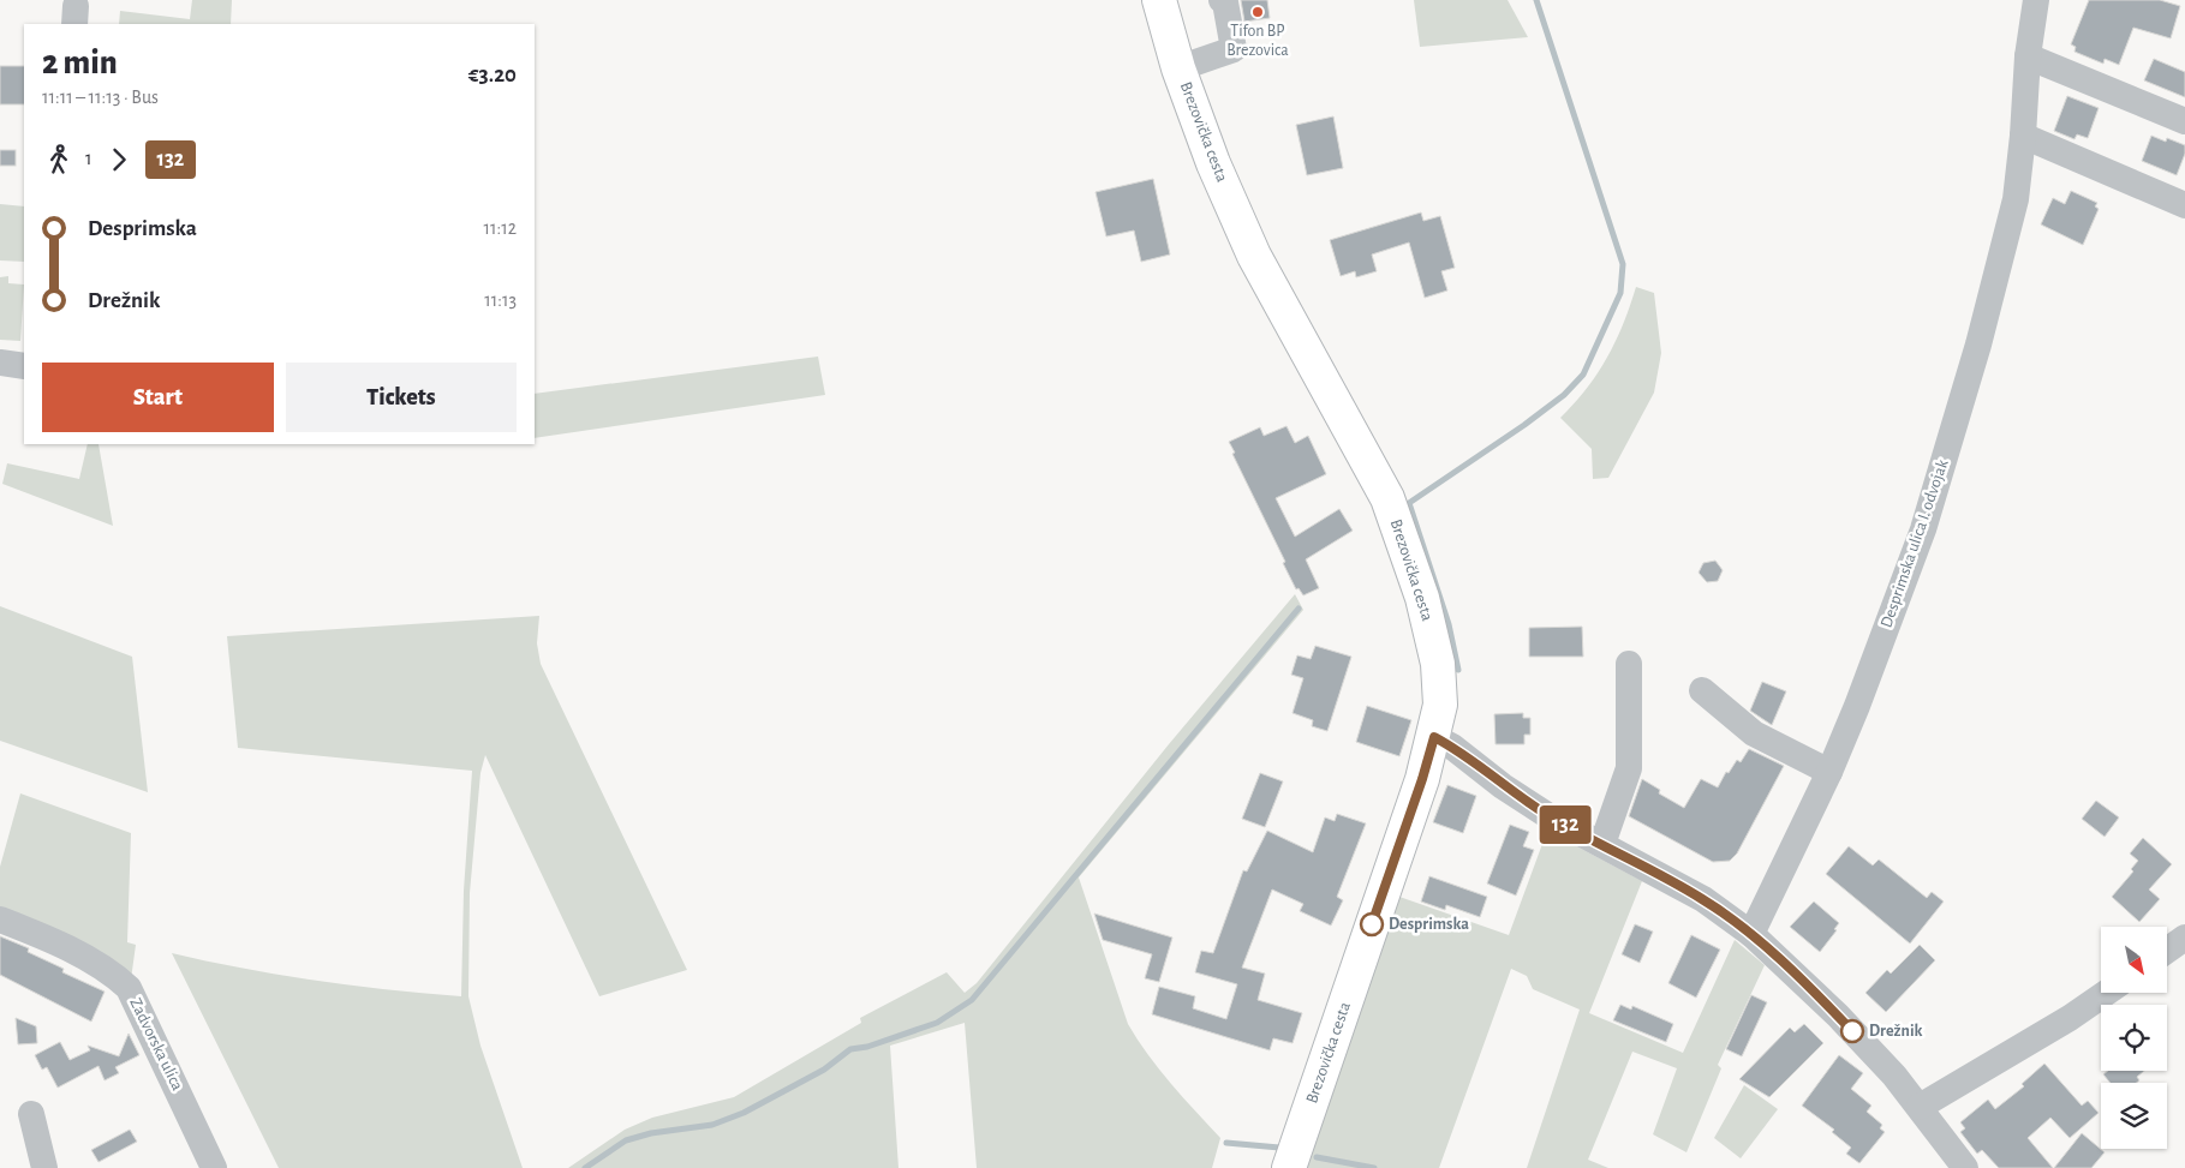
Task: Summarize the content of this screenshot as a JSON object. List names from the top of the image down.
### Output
{
  "streets": {
    "main road": ["Brezovička cesta"],
    "street": ["Desprimska ulica I. odvojak", "Zadvorska ulica"]
  },
  "places": ["Tifon BP Brezovica", "Desprimska", "Drežnik"],
  "lines": ["bus line 132"],
  "north": "bottom right",
  "page": {
    "on_map": "132",
    "heading": ["2 min", "11:11 – 11:13 · Bus", "€3.20"],
    "legs": ["1", "132"],
    "list": [
      {
        "name": "Desprimska",
        "value": "11:12"
      },
      {
        "name": "Drežnik",
        "value": "11:13"
      }
    ],
    "buttons": ["Start", "Tickets"]
  }
}
